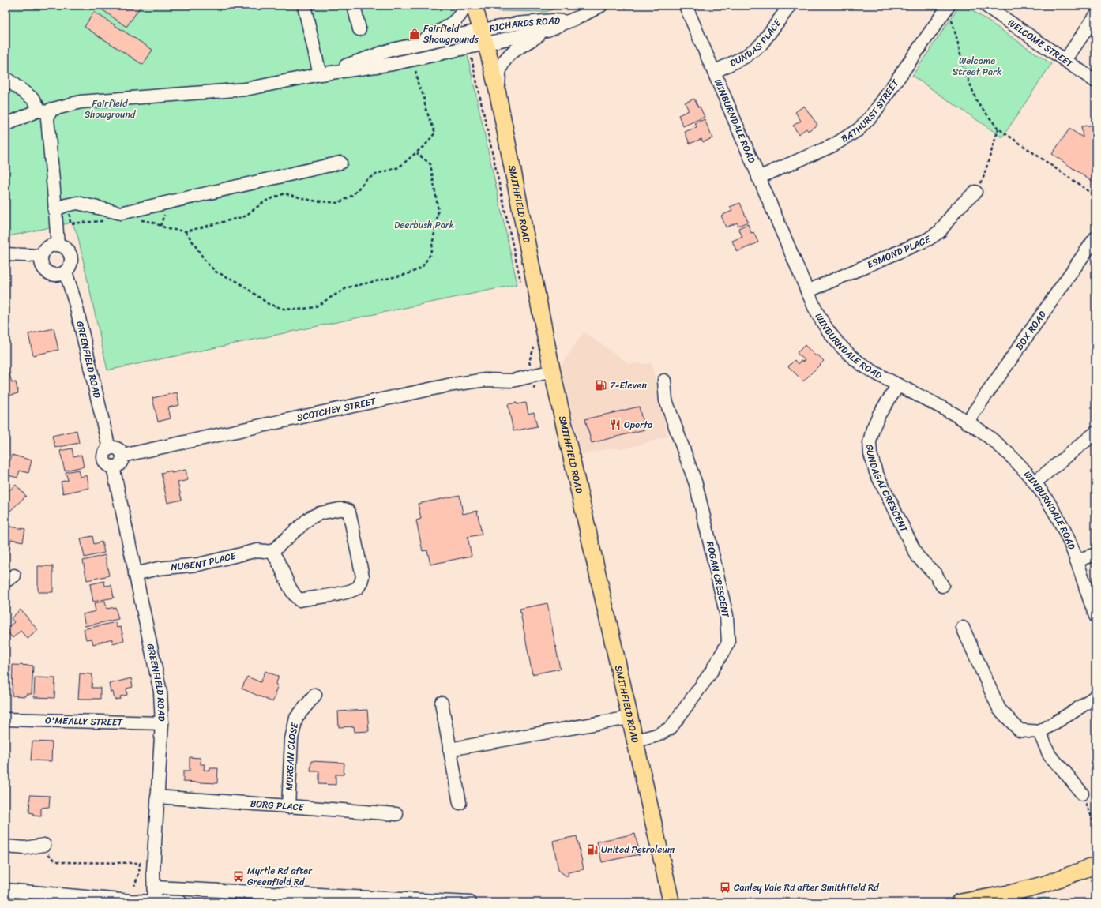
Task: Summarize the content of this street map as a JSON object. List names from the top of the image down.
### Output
{
  "streets": {
    "main road": ["SMITHFIELD ROAD"],
    "street": [
      "RICHARDS ROAD",
      "DUNDAS PLACE",
      "WELCOME STREET",
      "BATHURST STREET",
      "WINBURNDALE ROAD",
      "ESMOND PLACE",
      "BOX ROAD",
      "GREENFIELD ROAD",
      "SCOTCHEY STREET",
      "GUNDAGAI CRESCENT",
      "NUGENT PLACE",
      "ROGAN CRESCENT",
      "O'MEALLY STREET",
      "MORGAN CLOSE",
      "BORG PLACE"
    ]
  },
  "crossings": [
    ["RICHARDS ROAD", "SMITHFIELD ROAD"],
    ["DUNDAS PLACE", "WINBURNDALE ROAD"],
    ["BATHURST STREET", "WINBURNDALE ROAD"],
    ["WINBURNDALE ROAD", "ESMOND PLACE"],
    ["WINBURNDALE ROAD", "BOX ROAD"],
    ["WINBURNDALE ROAD", "GUNDAGAI CRESCENT"],
    ["SMITHFIELD ROAD", "SCOTCHEY STREET"],
    ["SMITHFIELD ROAD", "ROGAN CRESCENT"],
    ["GREENFIELD ROAD", "SCOTCHEY STREET"],
    ["GREENFIELD ROAD", "NUGENT PLACE"],
    ["GREENFIELD ROAD", "O'MEALLY STREET"],
    ["GREENFIELD ROAD", "BORG PLACE"],
    ["MORGAN CLOSE", "BORG PLACE"]
  ],
  "parks": ["Welcome Street Park", "Fairfield Showground", "Deerbush Park"],
  "places": {
    "shop": ["Fairfield Showgrounds"],
    "fuel station": ["7-Eleven", "United Petroleum"],
    "restaurant": ["Oporto"],
    "bus stop": ["Myrtle Rd after Greenfield Rd", "Canley Vale Rd after Smithfield Rd"]
  }
}
